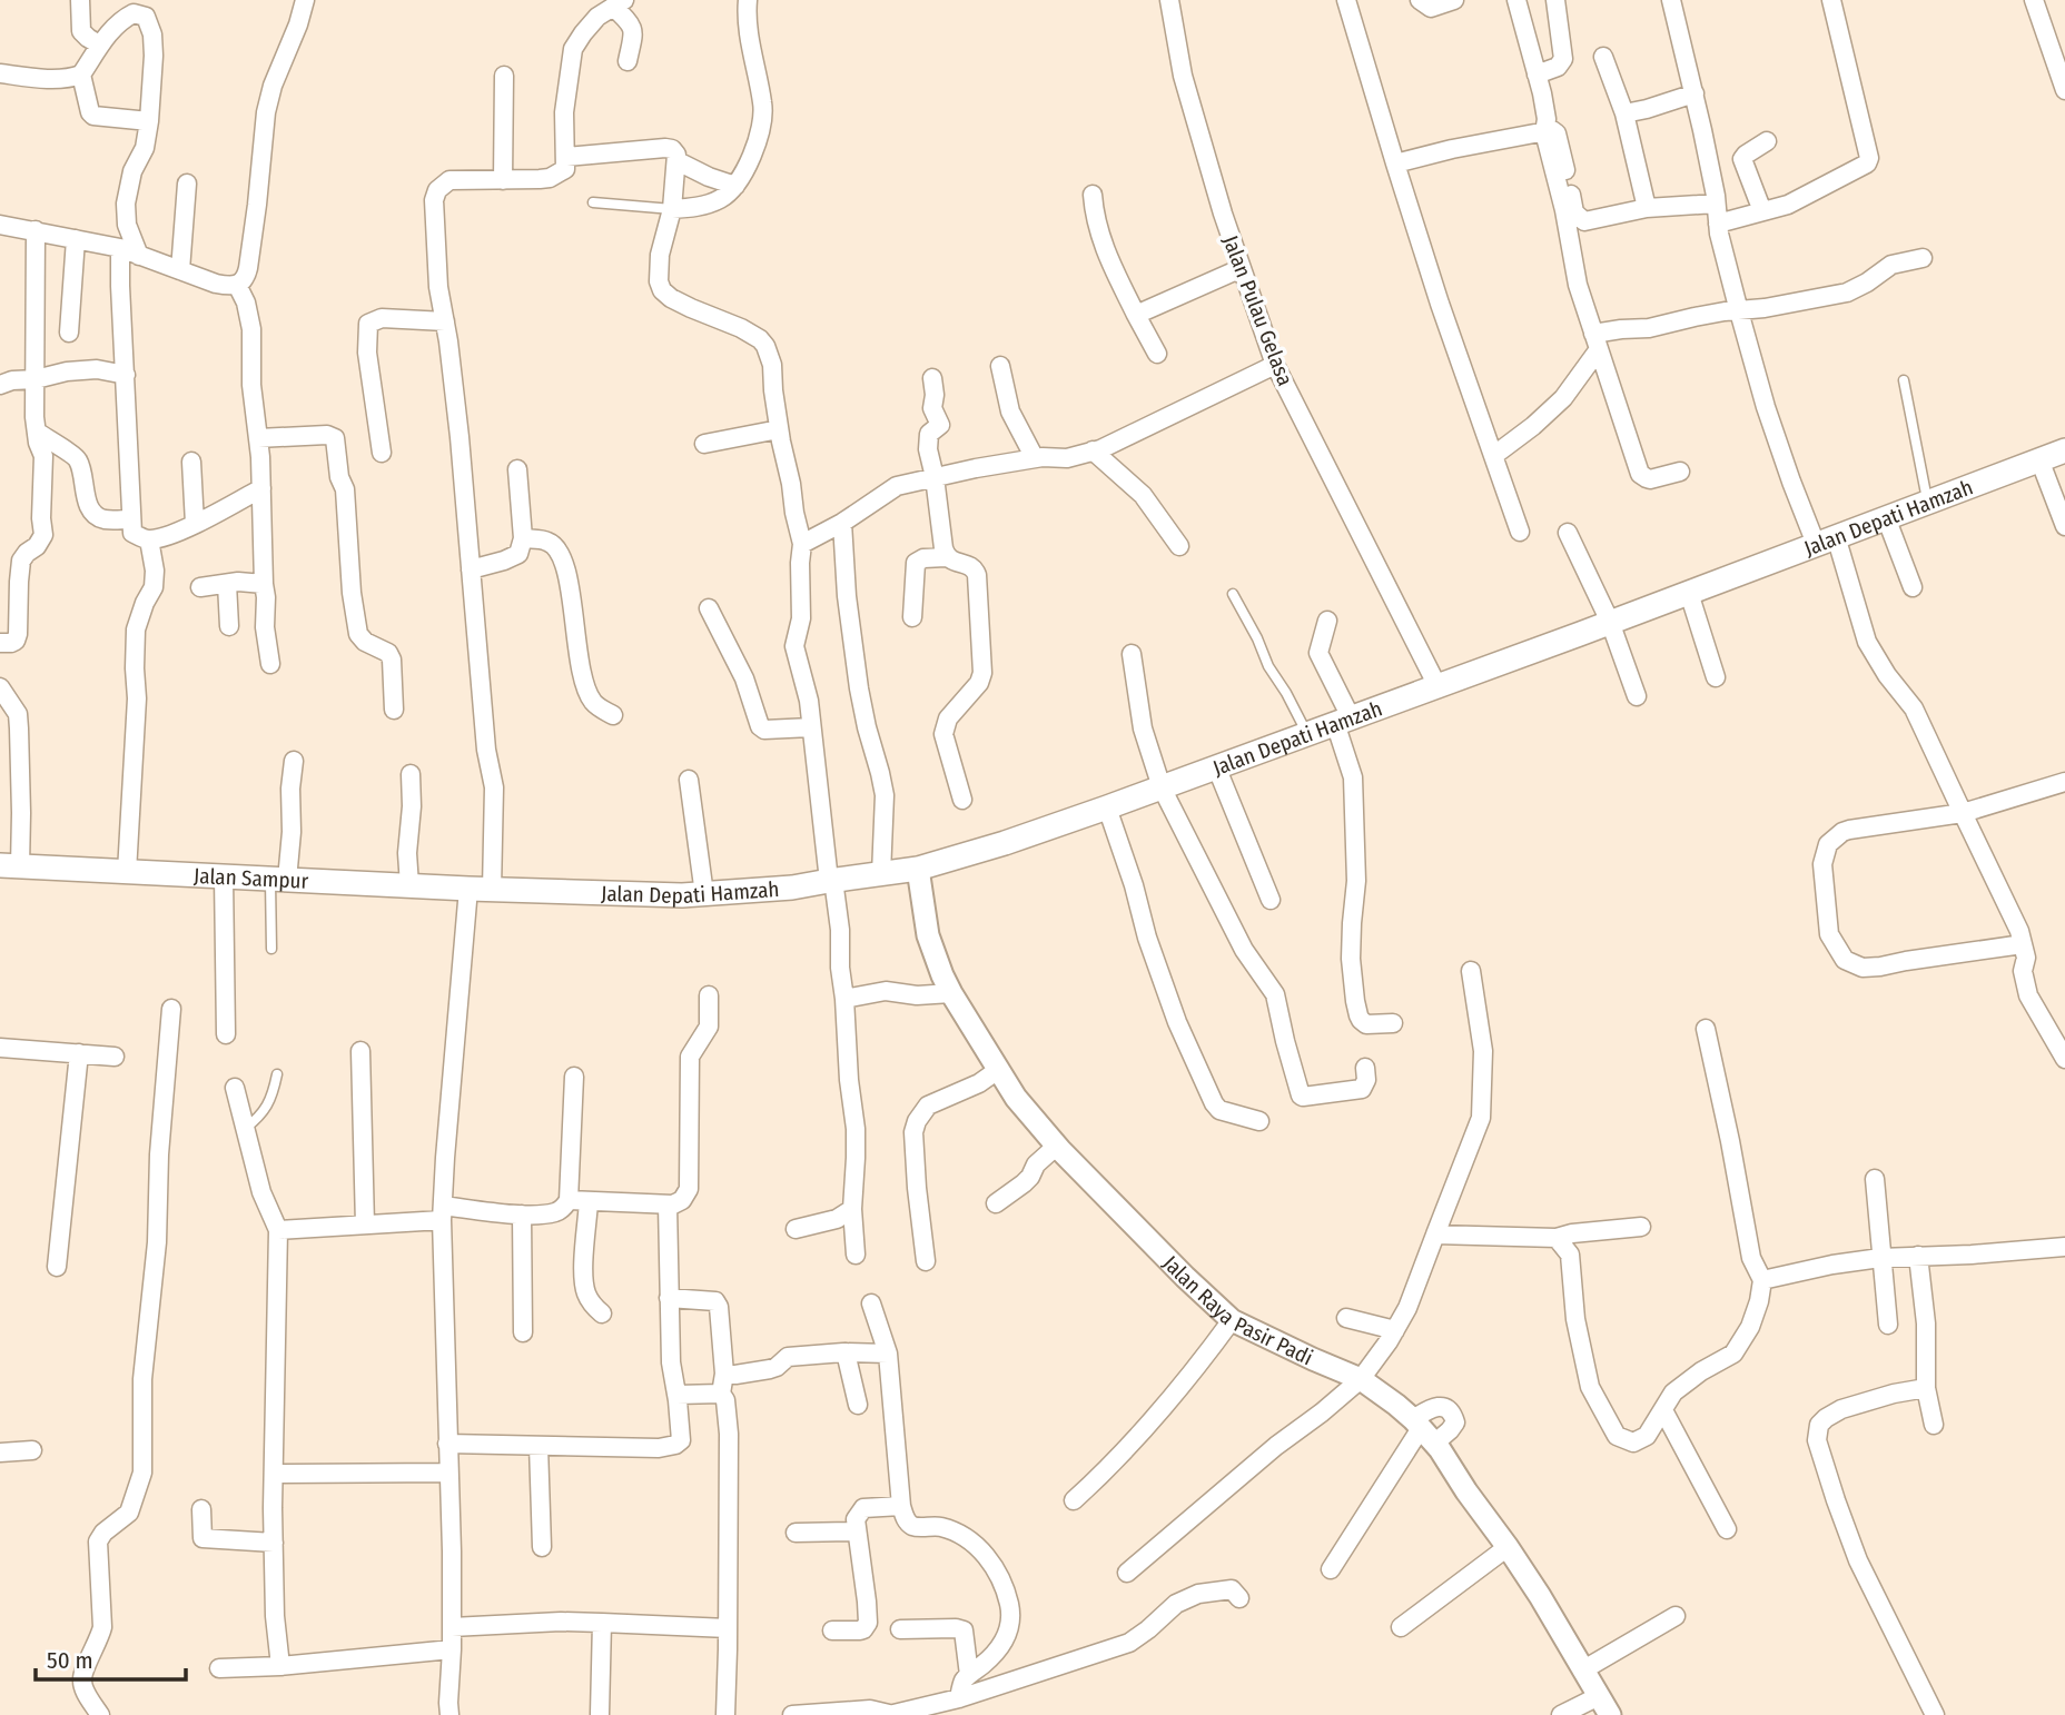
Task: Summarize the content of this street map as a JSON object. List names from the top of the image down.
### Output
{
  "streets": {
    "main road": ["Jalan Depati Hamzah", "Jalan Sampur"],
    "street": ["Jalan Pulau Gelasa", "Jalan Raya Pasir Padi"]
  },
  "crossings": [
    ["Jalan Pulau Gelasa", "Jalan Depati Hamzah"],
    ["Jalan Depati Hamzah", "Jalan Sampur"],
    ["Jalan Depati Hamzah", "Jalan Raya Pasir Padi"]
  ],
  "scale_bar": "50 m"
}
